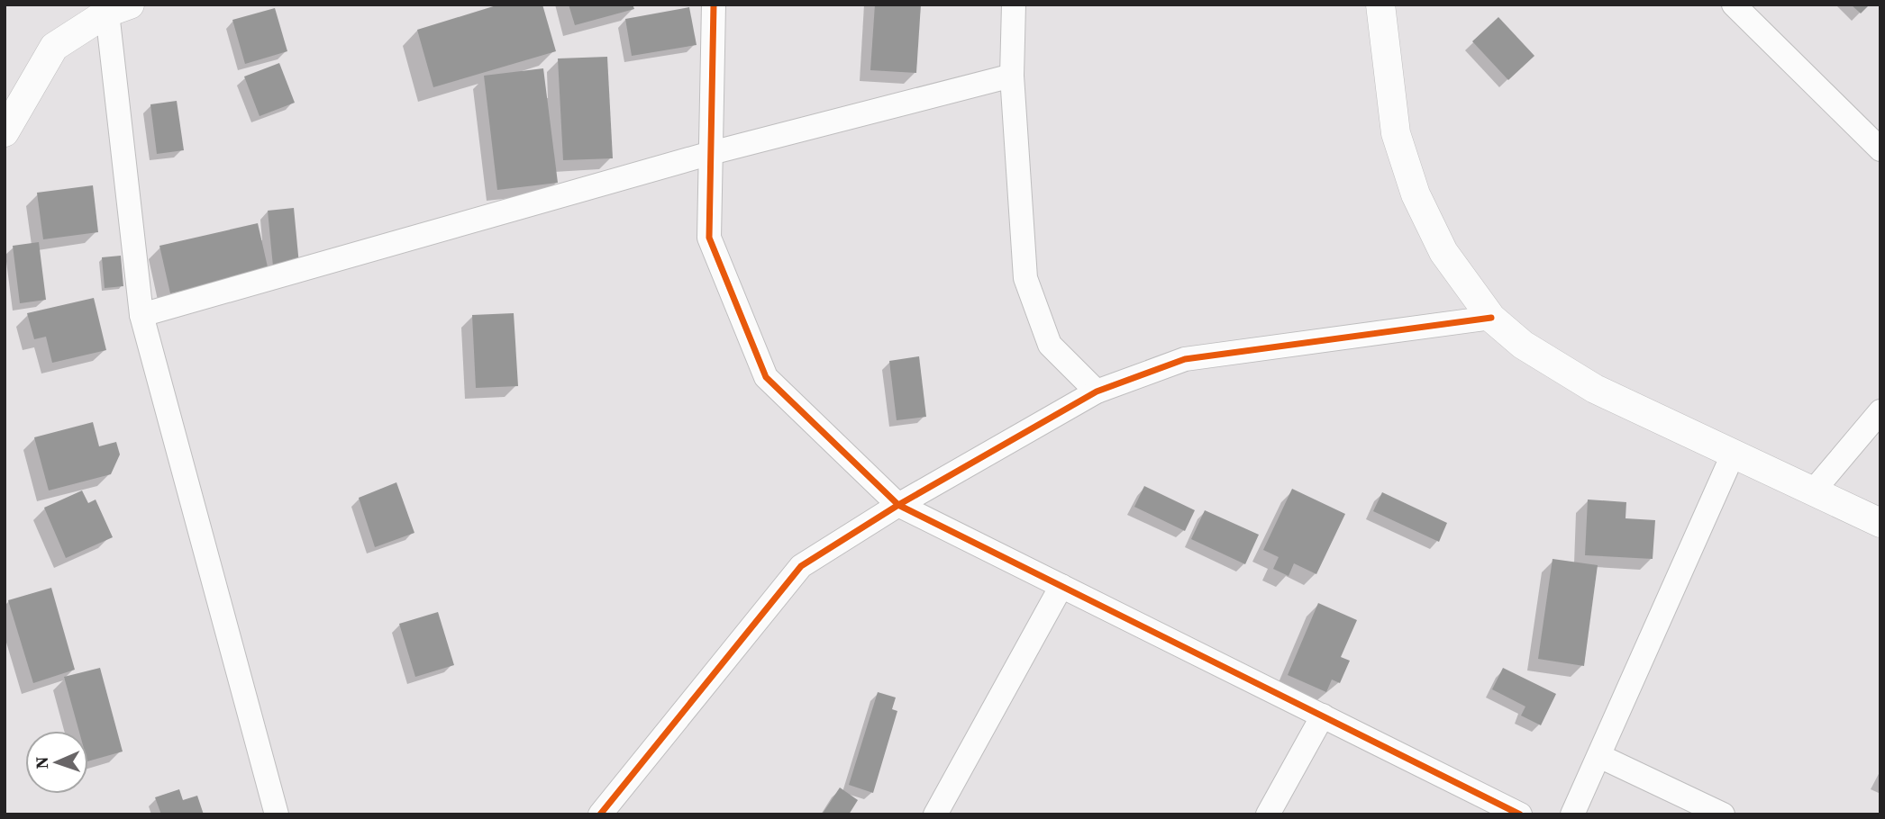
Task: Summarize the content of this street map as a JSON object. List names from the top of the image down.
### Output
{
  "north": "left"
}
